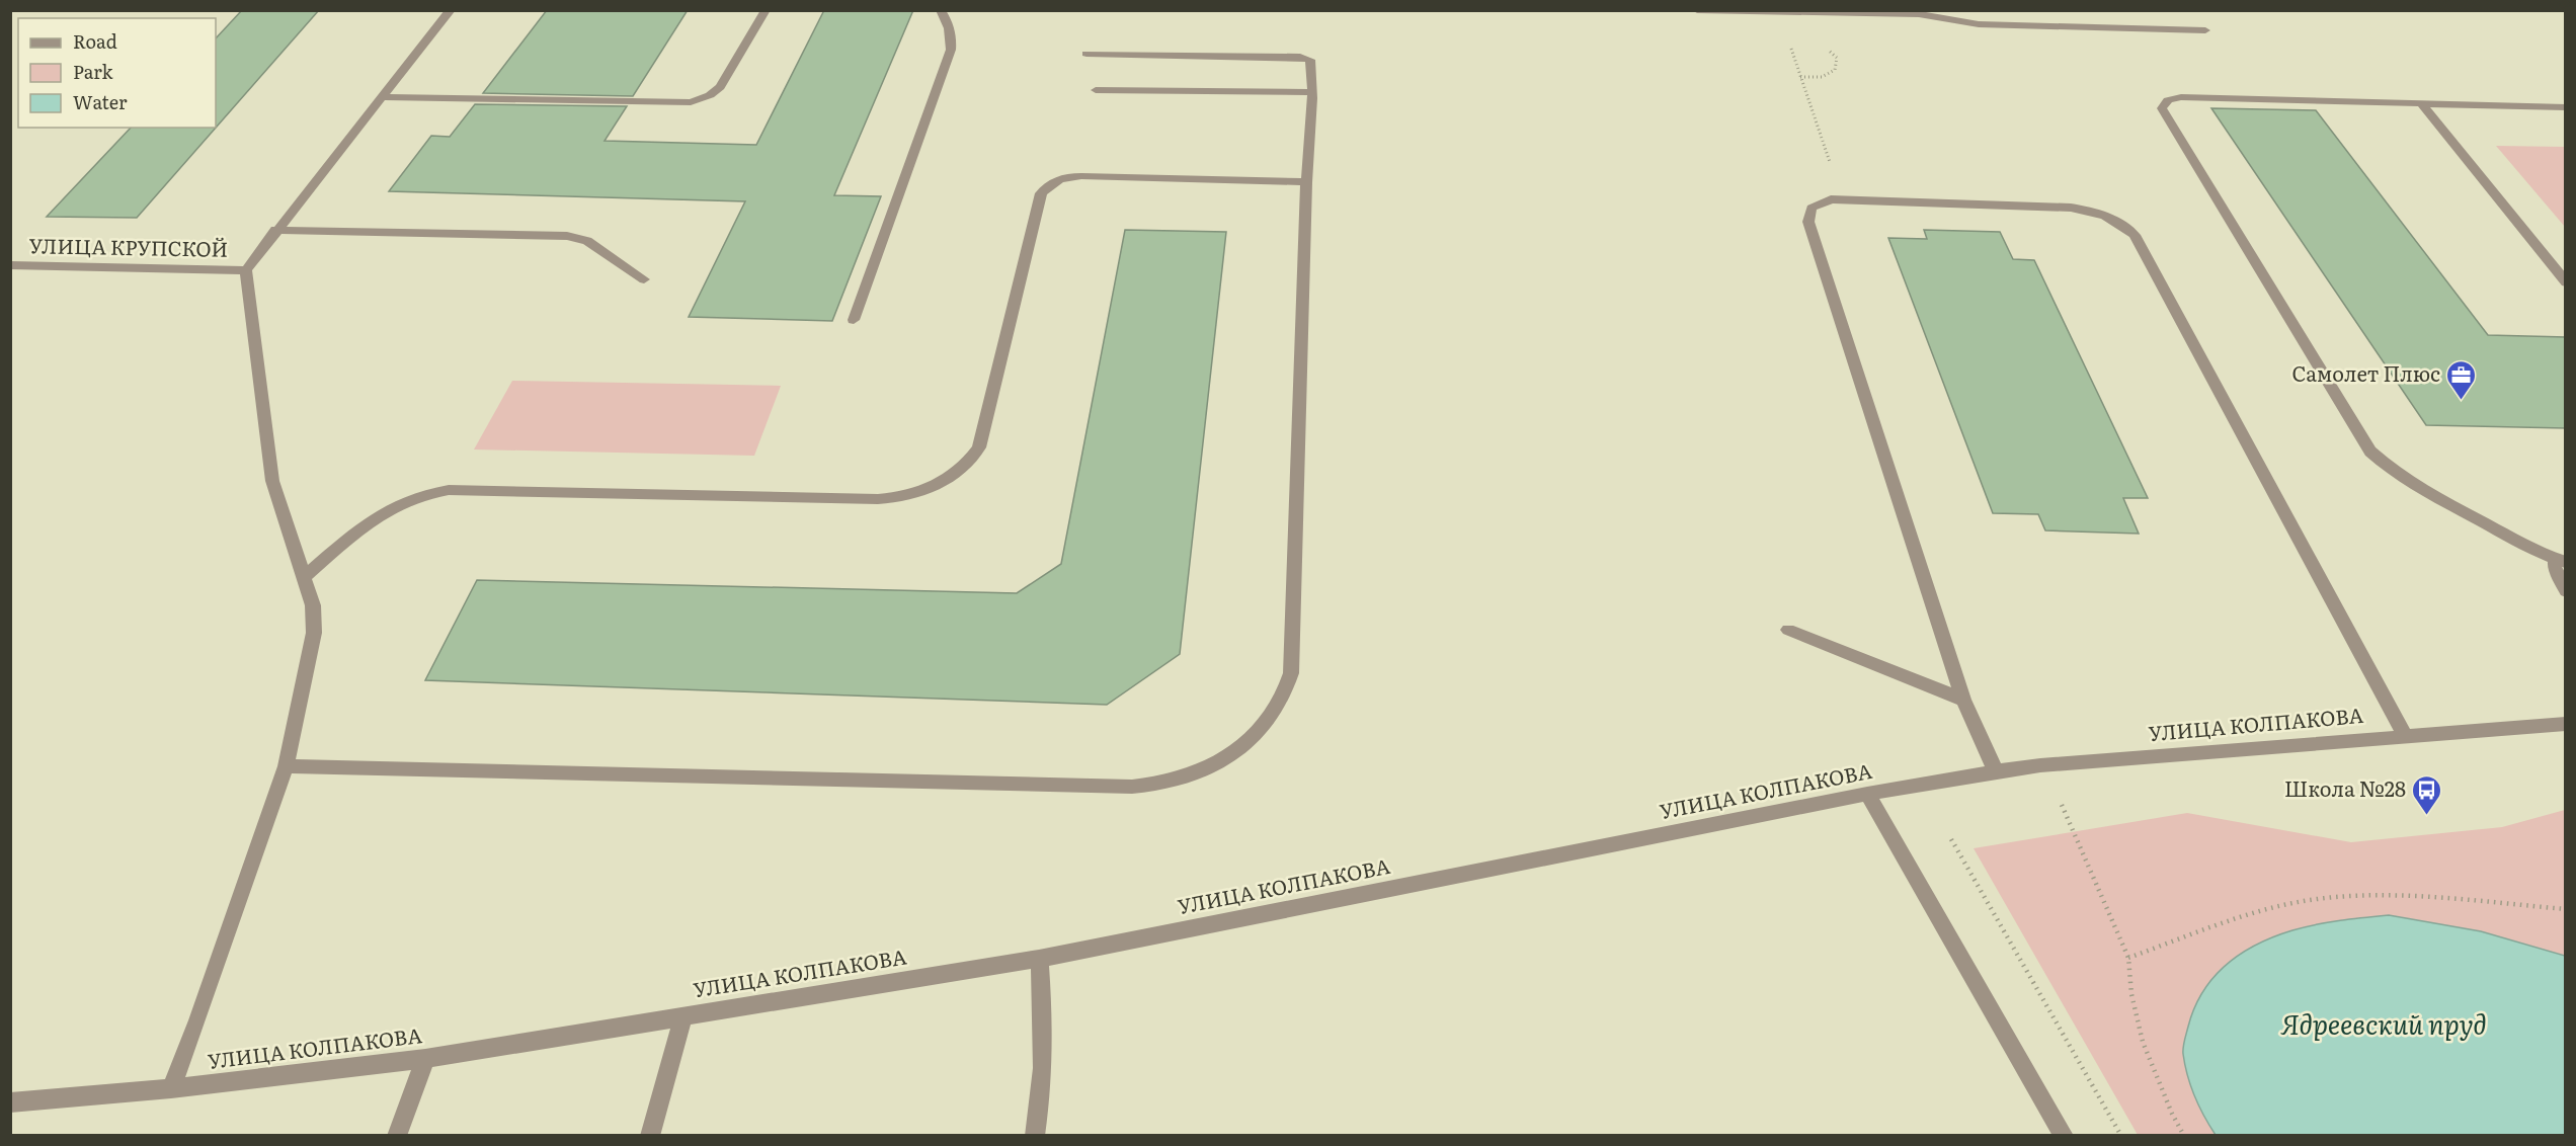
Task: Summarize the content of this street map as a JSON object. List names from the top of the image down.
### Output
{
  "streets": {
    "street": ["УЛИЦА КРУПСКОЙ", "УЛИЦА КОЛПАКОВА"]
  },
  "water": ["Ядреевский пруд"],
  "places": {
    "office": ["Самолет Плюс"],
    "bus stop": ["Школа №28"]
  },
  "legend": ["Road", "Park", "Water"]
}
